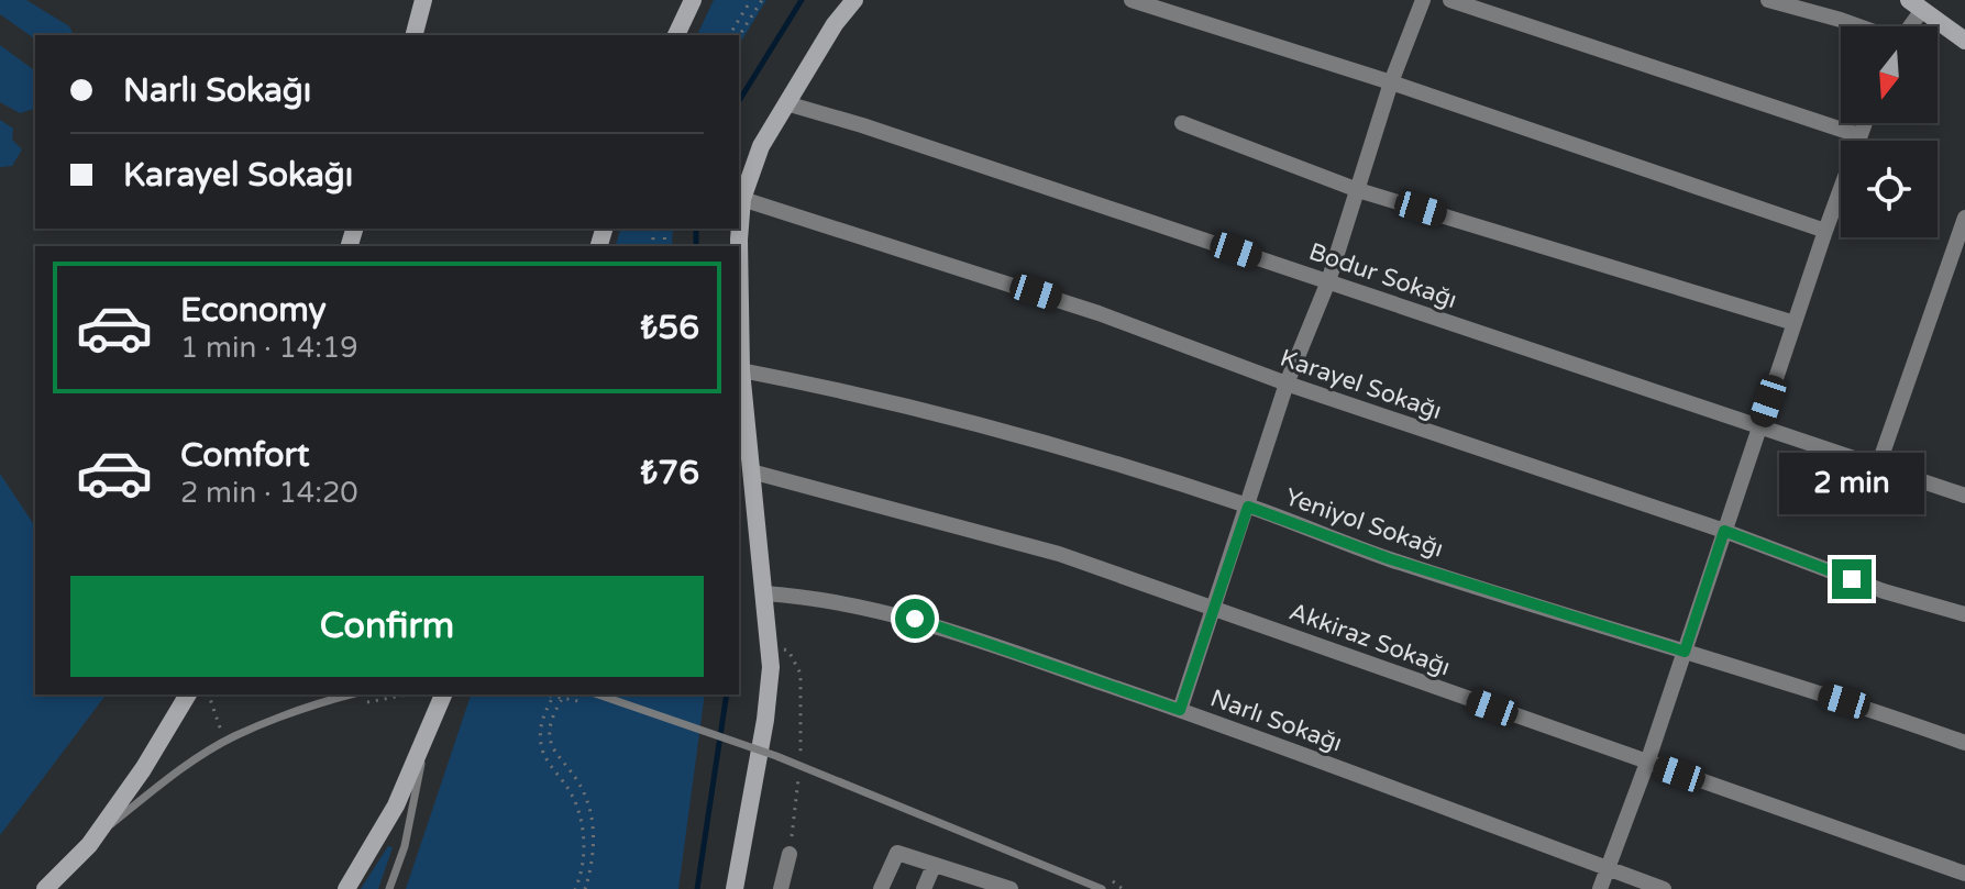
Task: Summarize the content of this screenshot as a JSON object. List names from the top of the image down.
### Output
{
  "streets": {
    "street": [
      "Bodur Sokağı",
      "Karayel Sokağı",
      "Yeniyol Sokağı",
      "Akkiraz Sokağı",
      "Narlı Sokağı"
    ]
  },
  "north": "bottom",
  "page": {
    "banner": ["Narlı Sokağı", "Karayel Sokağı"],
    "list": [
      {
        "name": "Economy",
        "note": "1 min · 14:19",
        "value": "₺56"
      },
      {
        "name": "Comfort",
        "note": "2 min · 14:20",
        "value": "₺76"
      }
    ],
    "bubble": "2 min",
    "buttons": "Confirm"
  }
}
